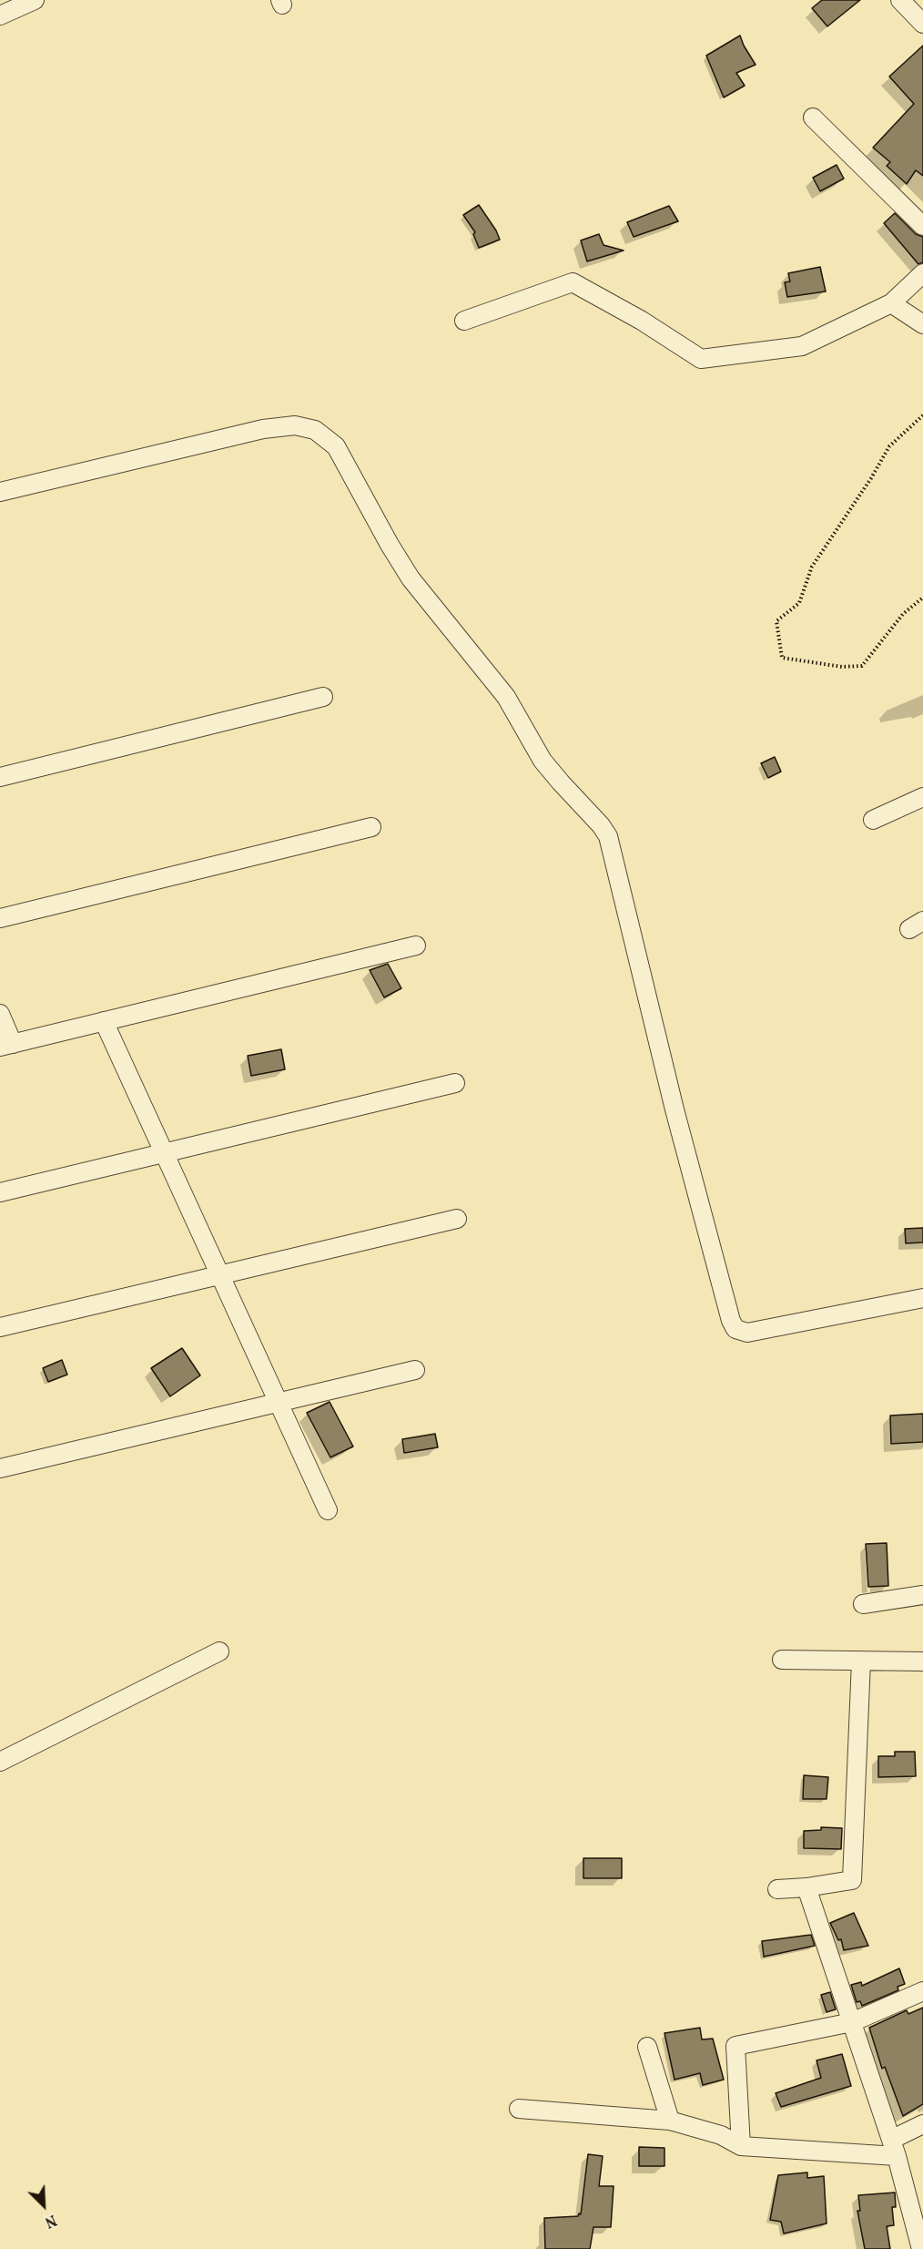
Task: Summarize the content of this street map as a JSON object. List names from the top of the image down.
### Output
{
  "north": "bottom right"
}
